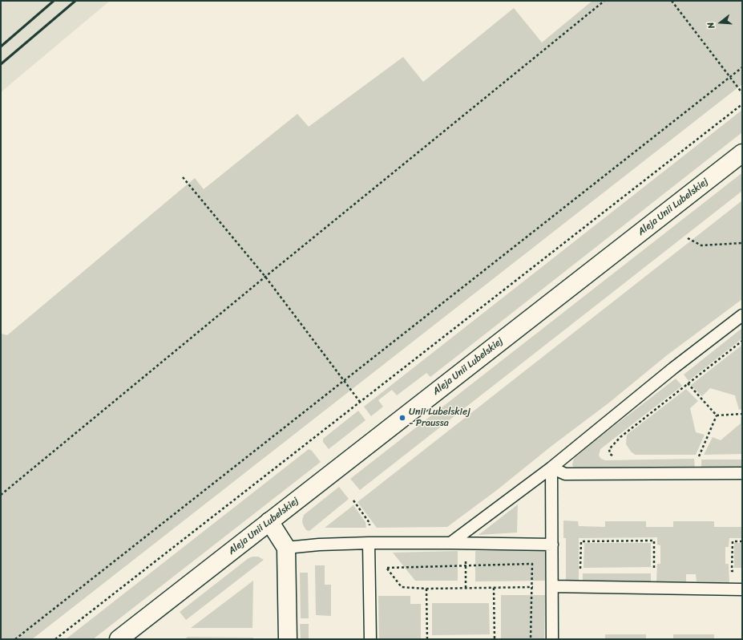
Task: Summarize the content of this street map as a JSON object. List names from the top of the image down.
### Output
{
  "streets": {
    "street": ["Aleja Unii Lubelskiej"]
  },
  "places": ["Unii Lubelskiej - Praussa"],
  "north": "left"
}
